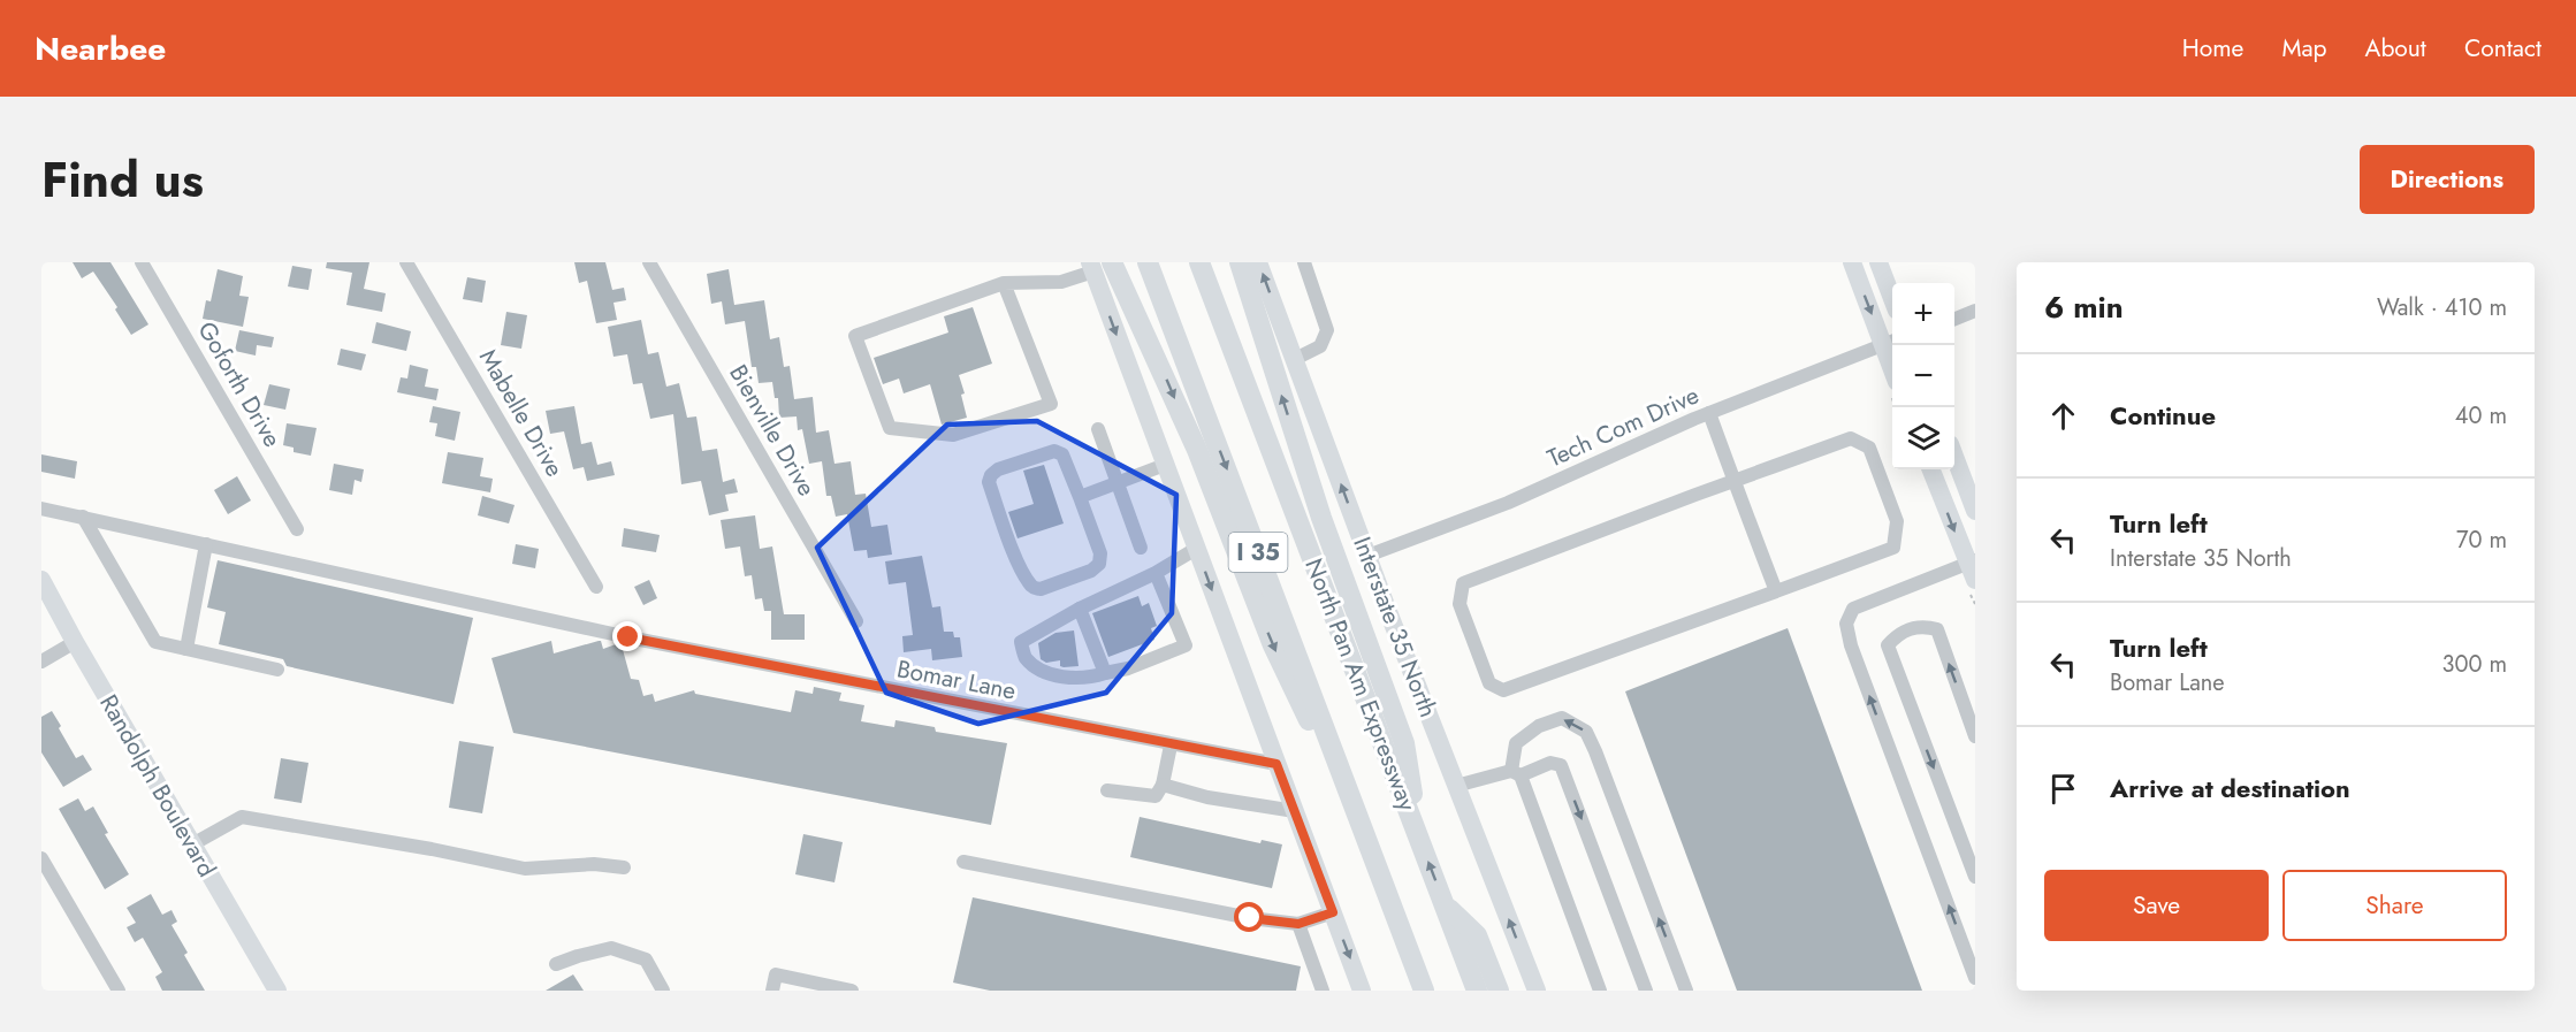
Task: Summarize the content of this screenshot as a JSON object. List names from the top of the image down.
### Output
{
  "streets": {
    "highway": ["I 35", "North Pan Am Expressway"],
    "main road": ["Interstate 35 North", "Randolph Boulevard"],
    "street": [
      "Goforth Drive",
      "Mabelle Drive",
      "Tech Com Drive",
      "Bienville Drive",
      "Bomar Lane"
    ]
  },
  "crossings": [
    ["Tech Com Drive", "Interstate 35 North"]
  ],
  "page": {
    "header": "Nearbee",
    "nav": [
      "Home",
      "Map",
      "About",
      "Contact"
    ],
    "title": "Find us",
    "buttons": [
      "Directions",
      ["Save", "Share"]
    ],
    "heading": ["6 min", "Walk · 410 m"],
    "map_buttons": ["+", "−"],
    "list": [
      ["Continue", "40 m"],
      ["Turn left", "Interstate 35 North", "70 m"],
      ["Turn left", "Bomar Lane", "300 m"],
      "Arrive at destination"
    ]
  }
}
